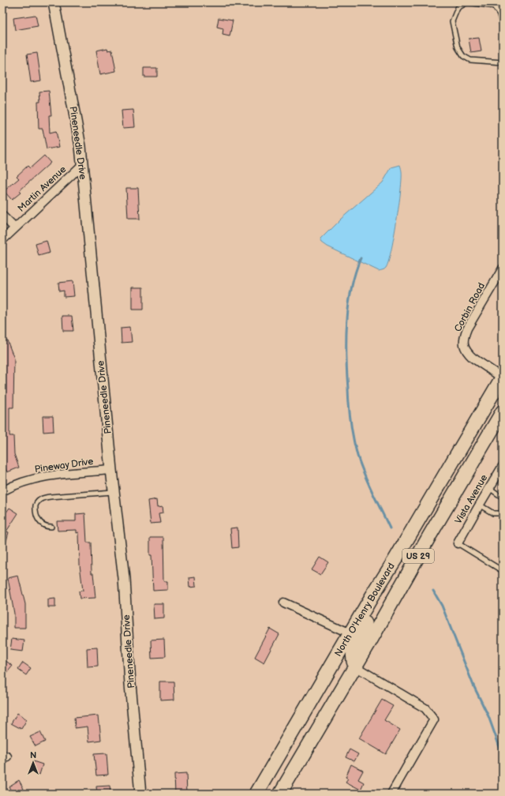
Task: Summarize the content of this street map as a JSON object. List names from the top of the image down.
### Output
{
  "streets": {
    "highway": ["US 29", "North O'Henry Boulevard"],
    "street": [
      "Pineneedle Drive",
      "Martin Avenue",
      "Corbin Road",
      "Pineway Drive",
      "Vista Avenue"
    ]
  },
  "crossings": [
    ["Pineneedle Drive", "Martin Avenue"],
    ["Pineneedle Drive", "Pineway Drive"],
    ["Corbin Road", "North O'Henry Boulevard"]
  ],
  "north": "top"
}
